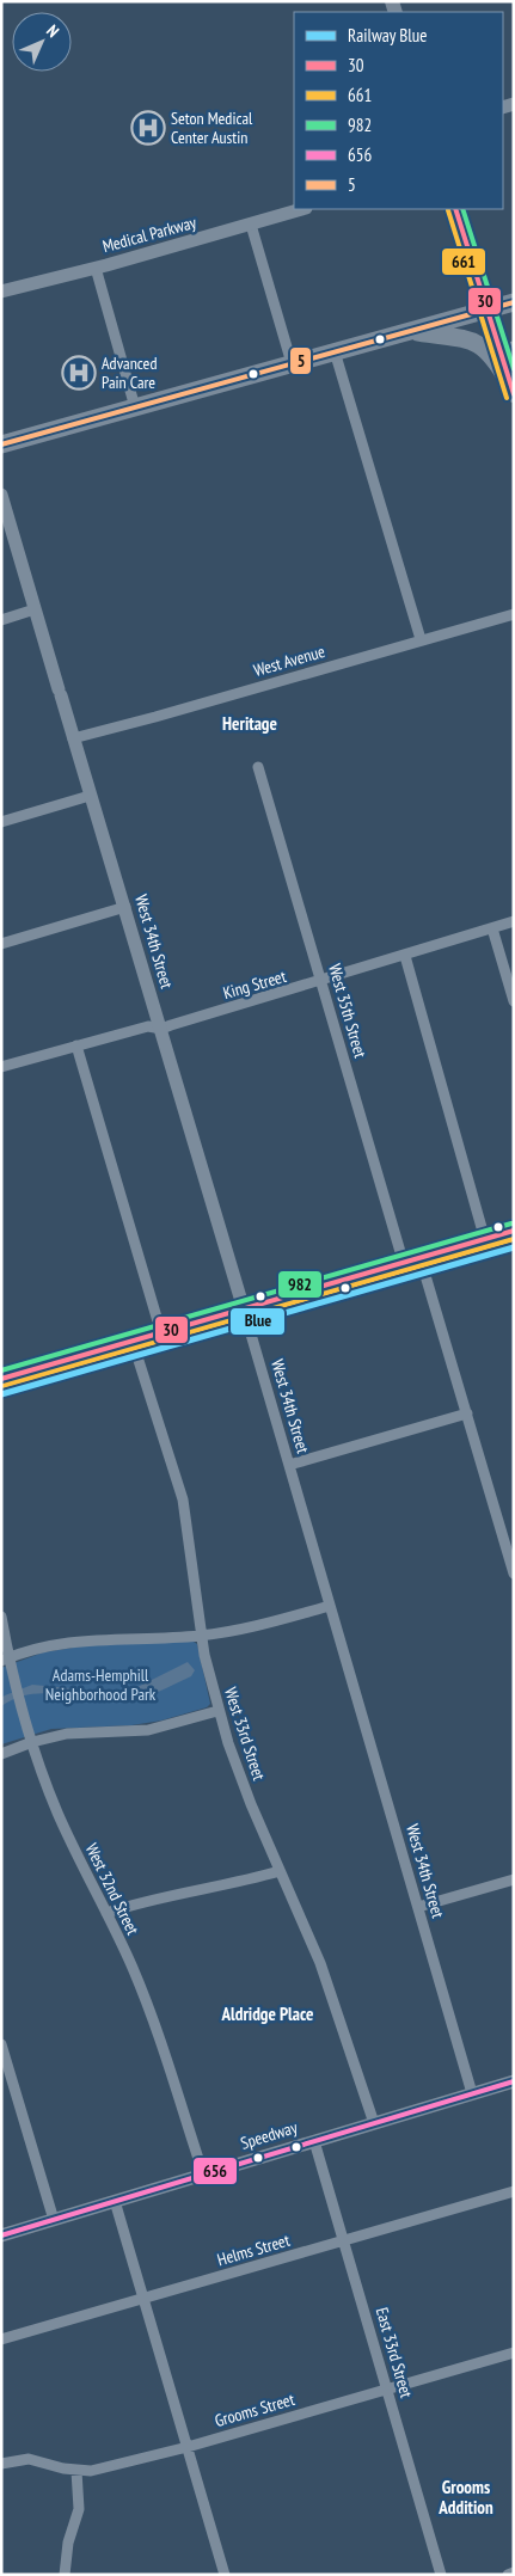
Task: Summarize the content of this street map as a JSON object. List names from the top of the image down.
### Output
{
  "streets": {
    "street": [
      "Medical Parkway",
      "West Avenue",
      "West 34th Street",
      "King Street",
      "West 35th Street",
      "West 33rd Street",
      "West 32nd Street",
      "Speedway",
      "Helms Street",
      "East 33rd Street",
      "Grooms Street"
    ]
  },
  "crossings": [
    ["West Avenue", "West 34th Street"],
    ["West 34th Street", "King Street"],
    ["West 34th Street", "Speedway"],
    ["King Street", "West 35th Street"],
    ["West 33rd Street", "Speedway"],
    ["West 32nd Street", "Speedway"],
    ["Speedway", "East 33rd Street"],
    ["Helms Street", "East 33rd Street"],
    ["East 33rd Street", "Grooms Street"]
  ],
  "districts": ["Heritage", "Aldridge Place", "Grooms Addition"],
  "parks": ["Adams-Hemphill Neighborhood Park"],
  "places": {
    "hospital": ["Seton Medical Center Austin", "Advanced Pain Care"]
  },
  "lines": [
    "transit line 30",
    "transit line 982",
    "transit line 661",
    "transit line 5",
    "rail line Blue",
    "transit line 656"
  ],
  "legend": [
    "Railway Blue",
    "30",
    "661",
    "982",
    "656",
    "5"
  ],
  "north": "top right"
}
